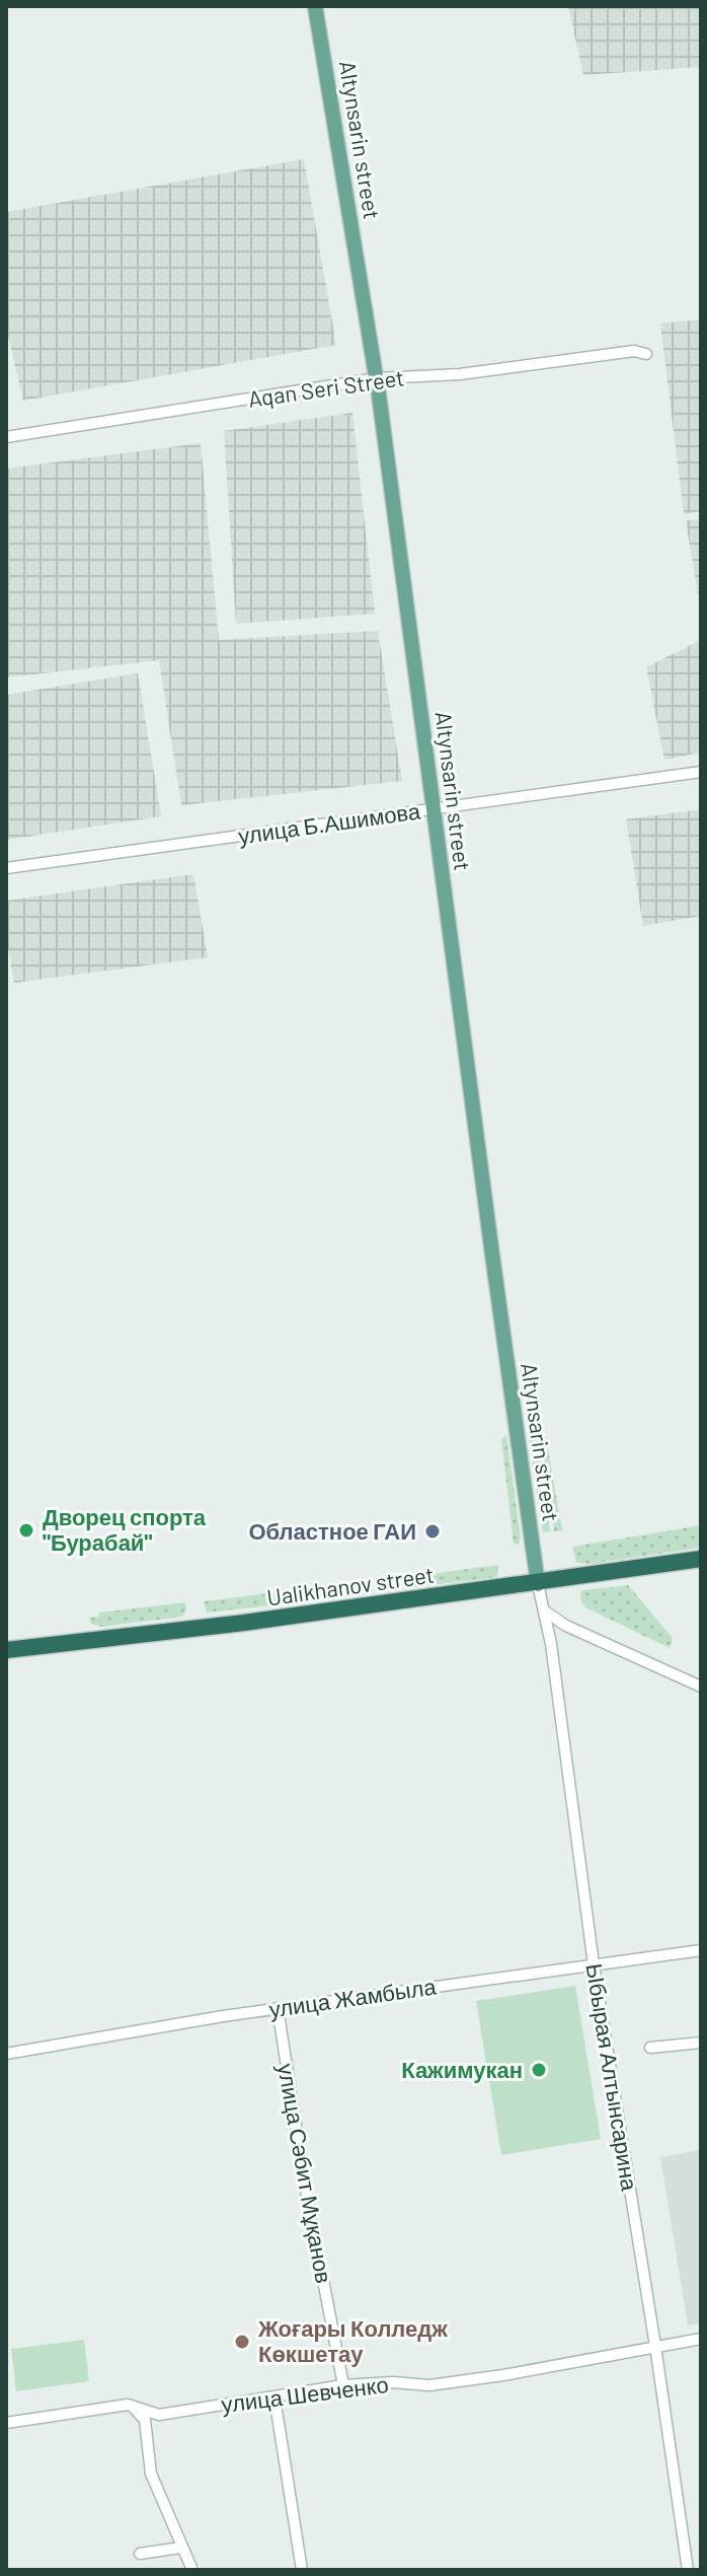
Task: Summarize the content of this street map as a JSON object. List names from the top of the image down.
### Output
{
  "streets": {
    "highway": ["Ualikhanov street"],
    "main road": ["Altynsarin street"],
    "street": [
      "Aqan Seri Street",
      "улица Б.Ашимова",
      "улица Жамбыла",
      "Ыбырая Алтынсарина",
      "улица Сәбит Мұқанов",
      "улица Шевченко"
    ]
  },
  "crossings": [
    ["Altynsarin street", "Aqan Seri Street"],
    ["Altynsarin street", "улица Б.Ашимова"],
    ["Altynsarin street", "Ualikhanov street"],
    ["Altynsarin street", "Ыбырая Алтынсарина"],
    ["Ualikhanov street", "Ыбырая Алтынсарина"],
    ["улица Жамбыла", "Ыбырая Алтынсарина"],
    ["улица Жамбыла", "улица Сәбит Мұқанов"],
    ["Ыбырая Алтынсарина", "улица Шевченко"],
    ["улица Сәбит Мұқанов", "улица Шевченко"]
  ],
  "places": [
    "Дворец спорта \"Бурабай\"",
    "Областное ГАИ",
    "Кажимукан",
    "Жоғары Колледж Көкшетау"
  ]
}
